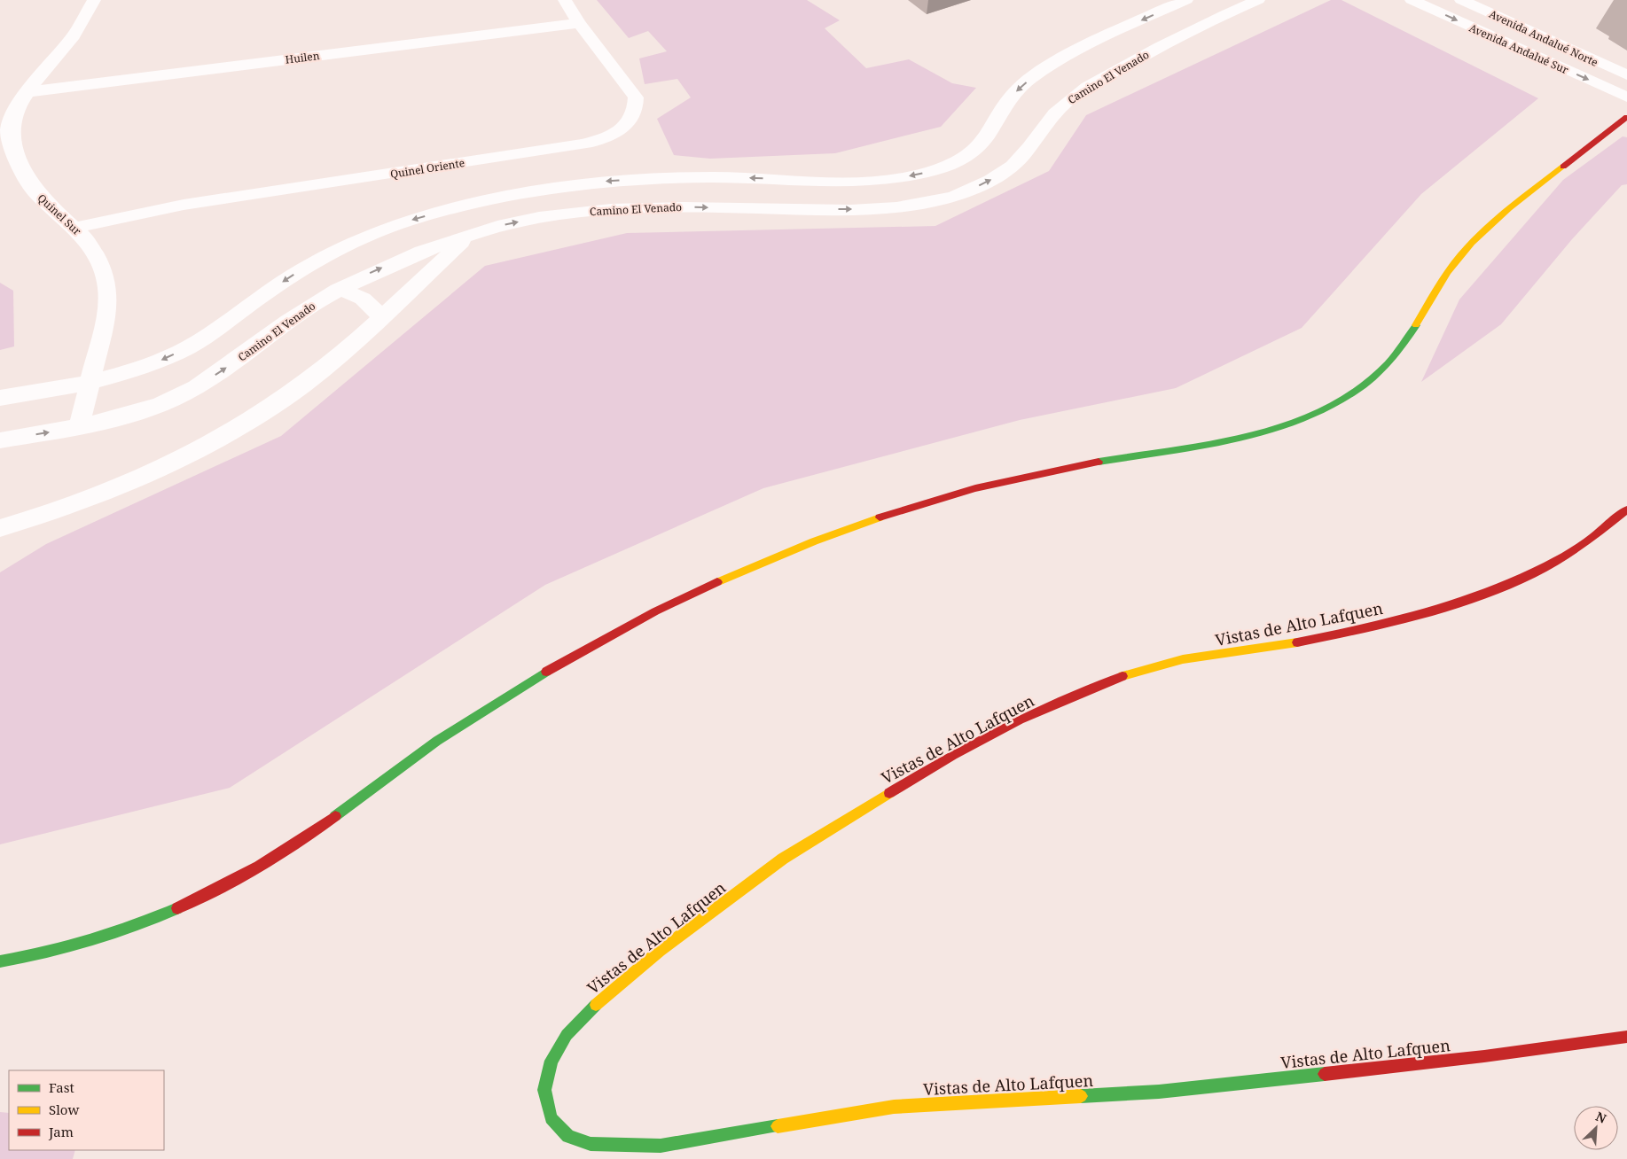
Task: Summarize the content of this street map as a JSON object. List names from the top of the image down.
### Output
{
  "streets": {
    "street": [
      "Avenida Andalué Norte",
      "Avenida Andalué Sur",
      "Huilen",
      "Camino El Venado",
      "Quinel Oriente",
      "Quinel Sur",
      "Vistas de Alto Lafquen"
    ]
  },
  "crossings": [
    ["Huilen", "Quinel Oriente"],
    ["Huilen", "Quinel Sur"],
    ["Camino El Venado", "Quinel Sur"],
    ["Quinel Oriente", "Quinel Sur"]
  ],
  "one_way": ["Avenida Andalué Sur"],
  "legend": ["Fast", "Slow", "Jam"],
  "north": "top right"
}
